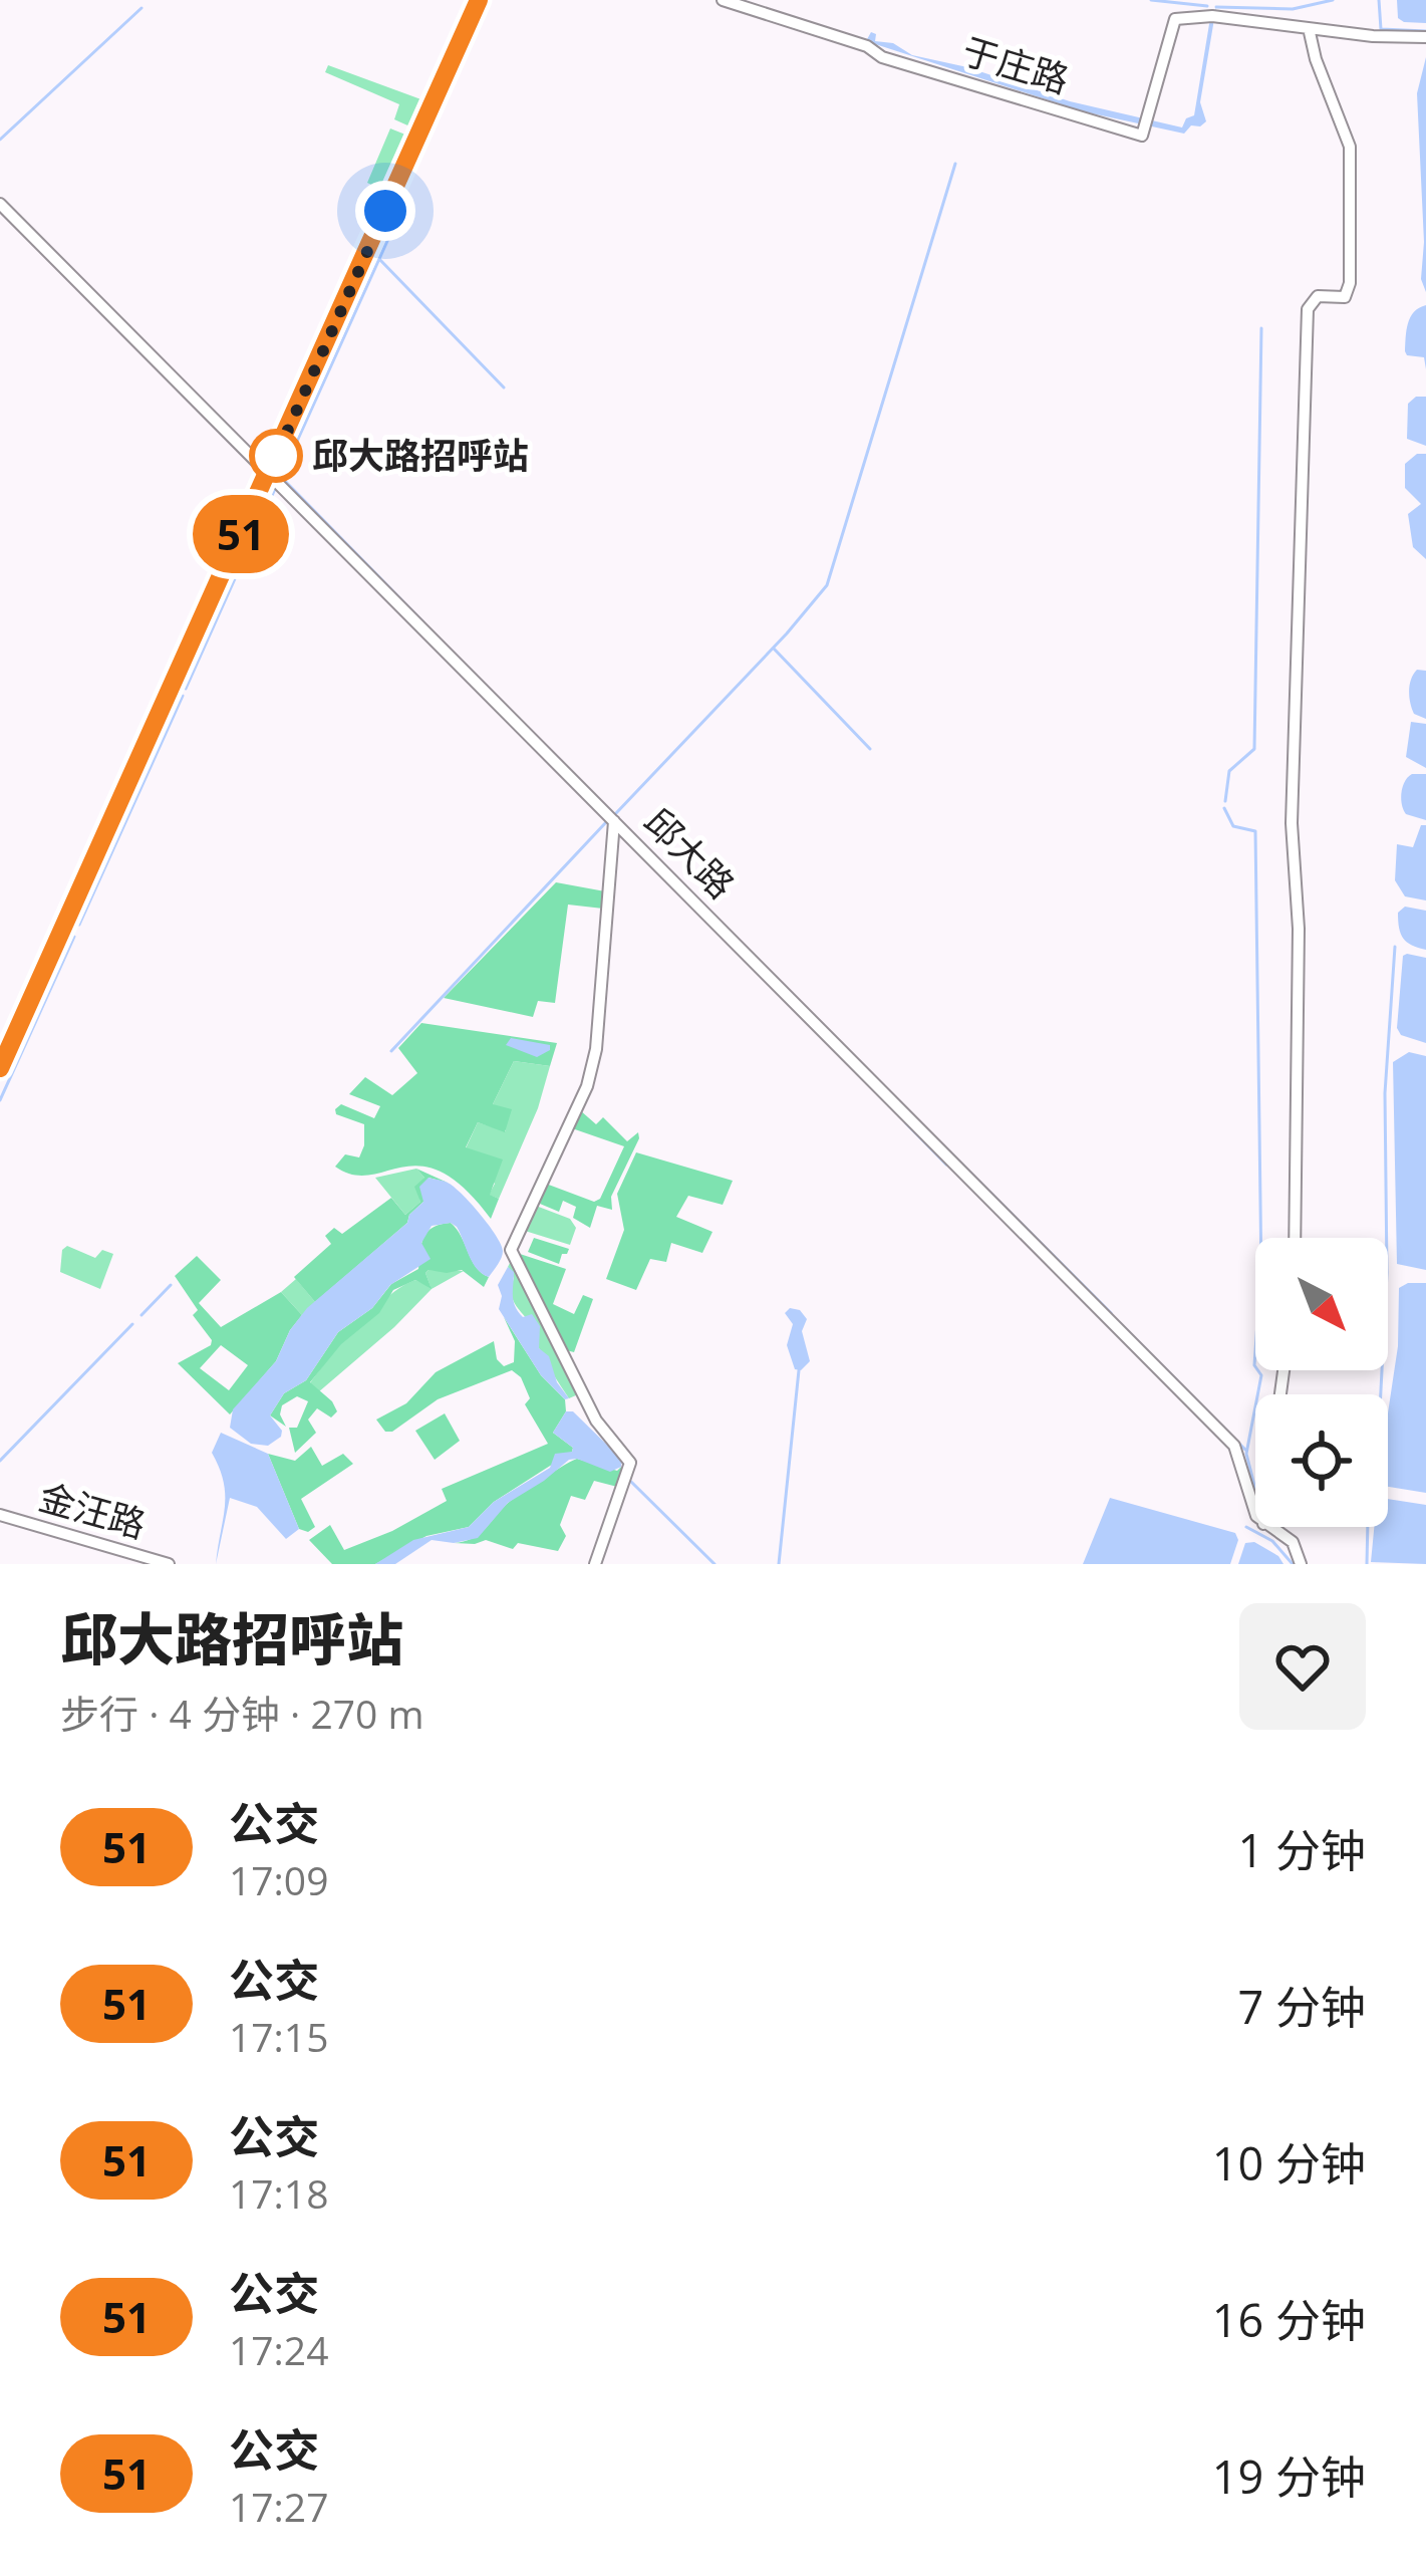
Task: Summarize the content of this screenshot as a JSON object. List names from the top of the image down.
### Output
{
  "streets": {
    "street": ["于庄路", "邱大路", "金汪路"]
  },
  "places": ["邱大路招呼站"],
  "lines": ["bus line 51"],
  "north": "bottom right",
  "page": {
    "on_map": "51",
    "heading": ["邱大路招呼站", "步行 · 4 分钟 · 270 m"],
    "list": [
      {
        "mark": "51",
        "name": "公交",
        "note": "17:09",
        "value": "1 分钟"
      },
      {
        "mark": "51",
        "name": "公交",
        "note": "17:15",
        "value": "7 分钟"
      },
      {
        "mark": "51",
        "name": "公交",
        "note": "17:18",
        "value": "10 分钟"
      },
      {
        "mark": "51",
        "name": "公交",
        "note": "17:24",
        "value": "16 分钟"
      },
      {
        "mark": "51",
        "name": "公交",
        "note": "17:27",
        "value": "19 分钟"
      }
    ]
  }
}
